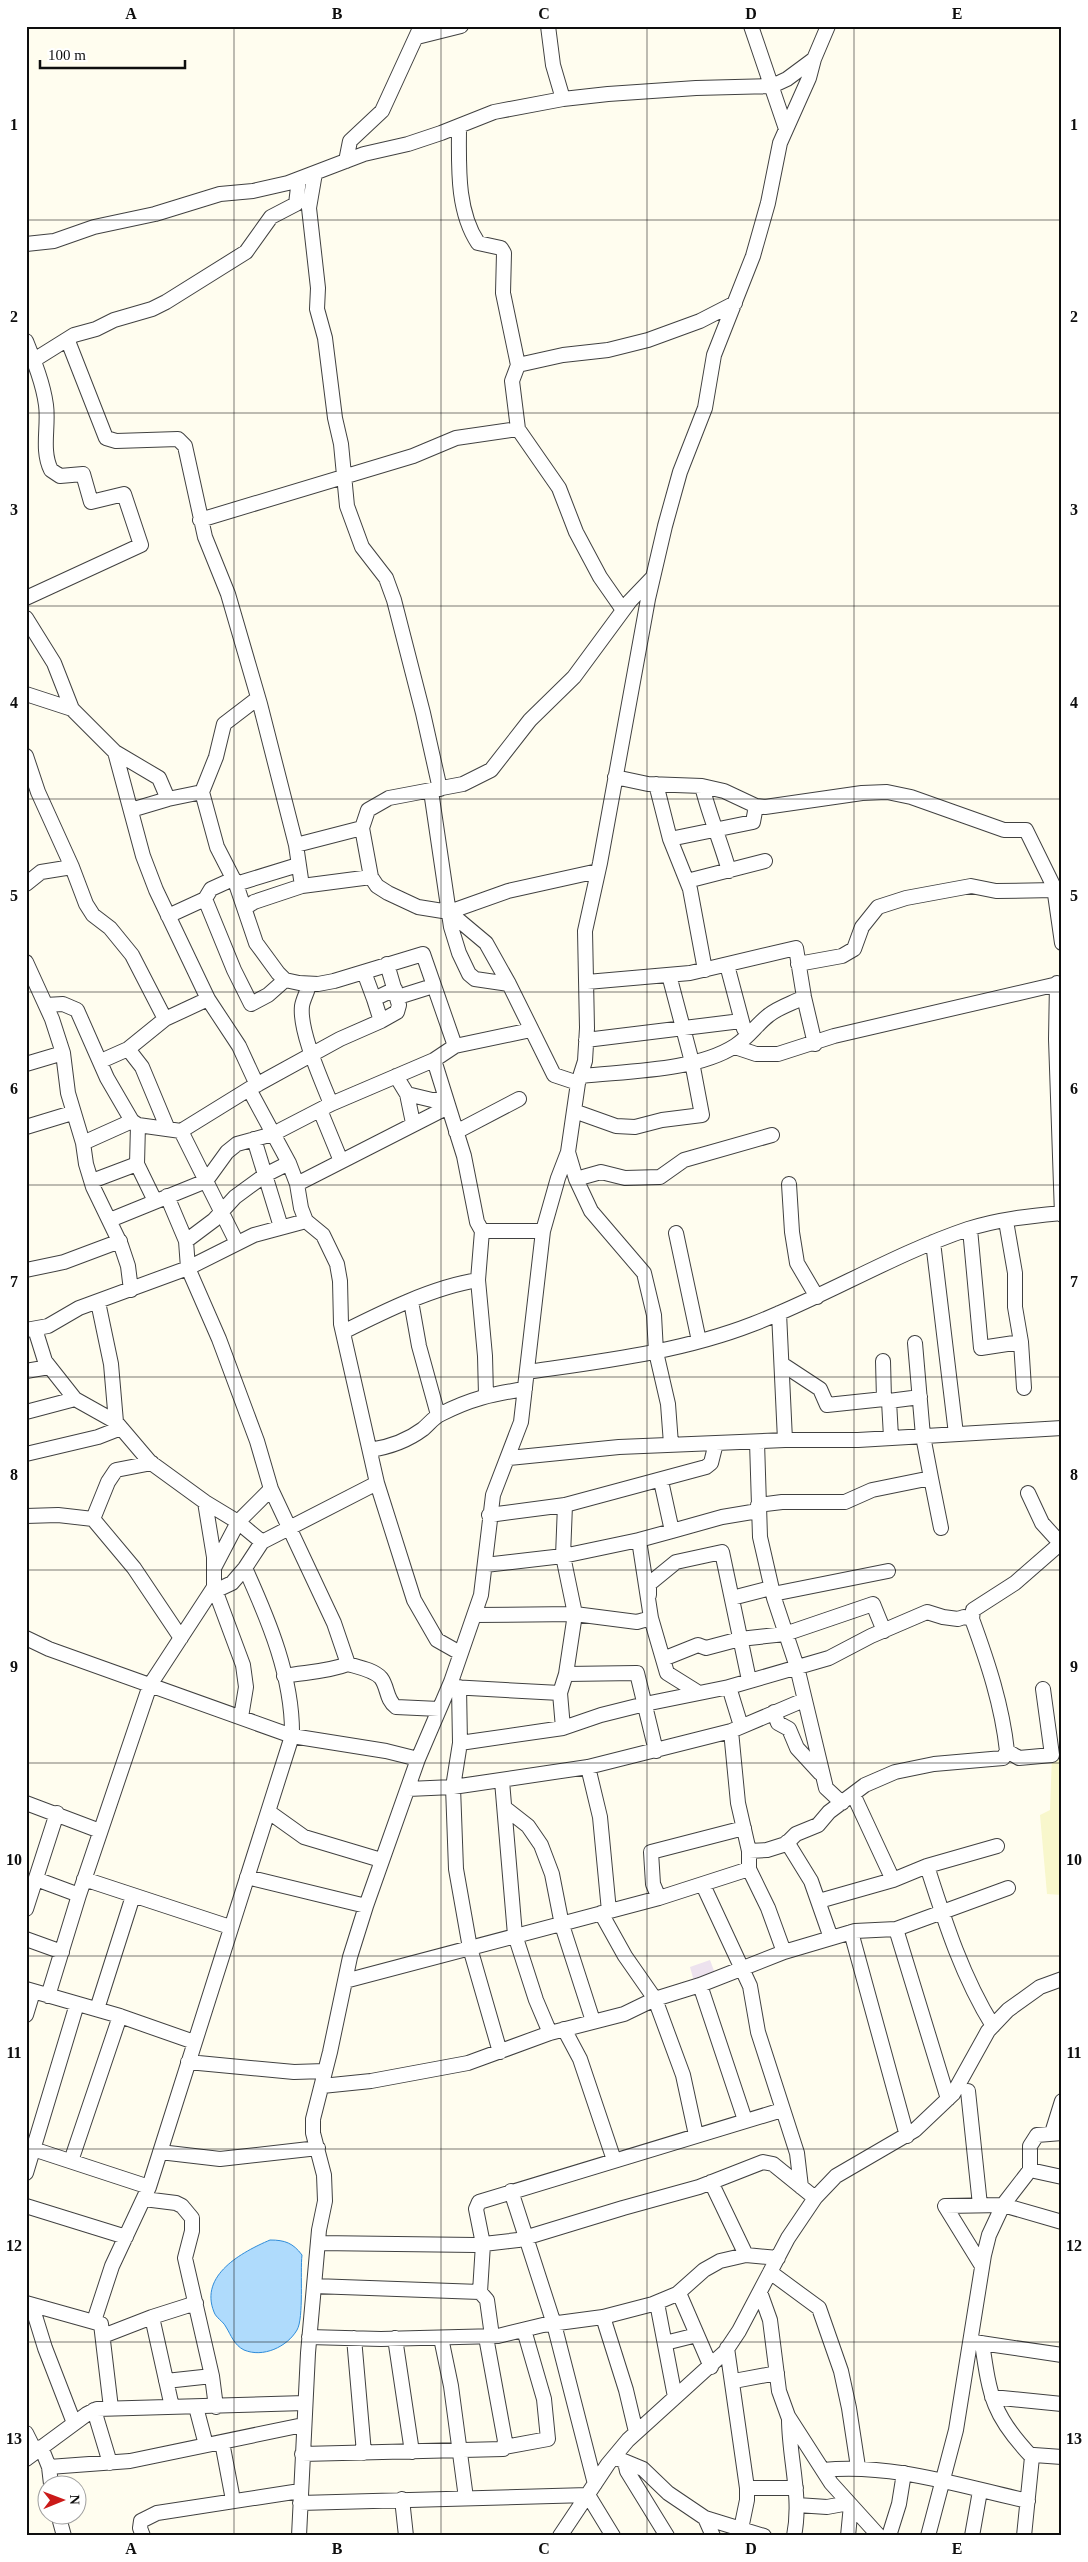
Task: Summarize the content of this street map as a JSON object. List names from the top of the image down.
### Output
{
  "scale_bar": "100 m",
  "north": "right",
  "grid": {
    "columns": [
      "A",
      "B",
      "C",
      "D",
      "E"
    ],
    "rows": [
      "1",
      "2",
      "3",
      "4",
      "5",
      "6",
      "7",
      "8",
      "9",
      "10",
      "11",
      "12",
      "13"
    ]
  }
}
